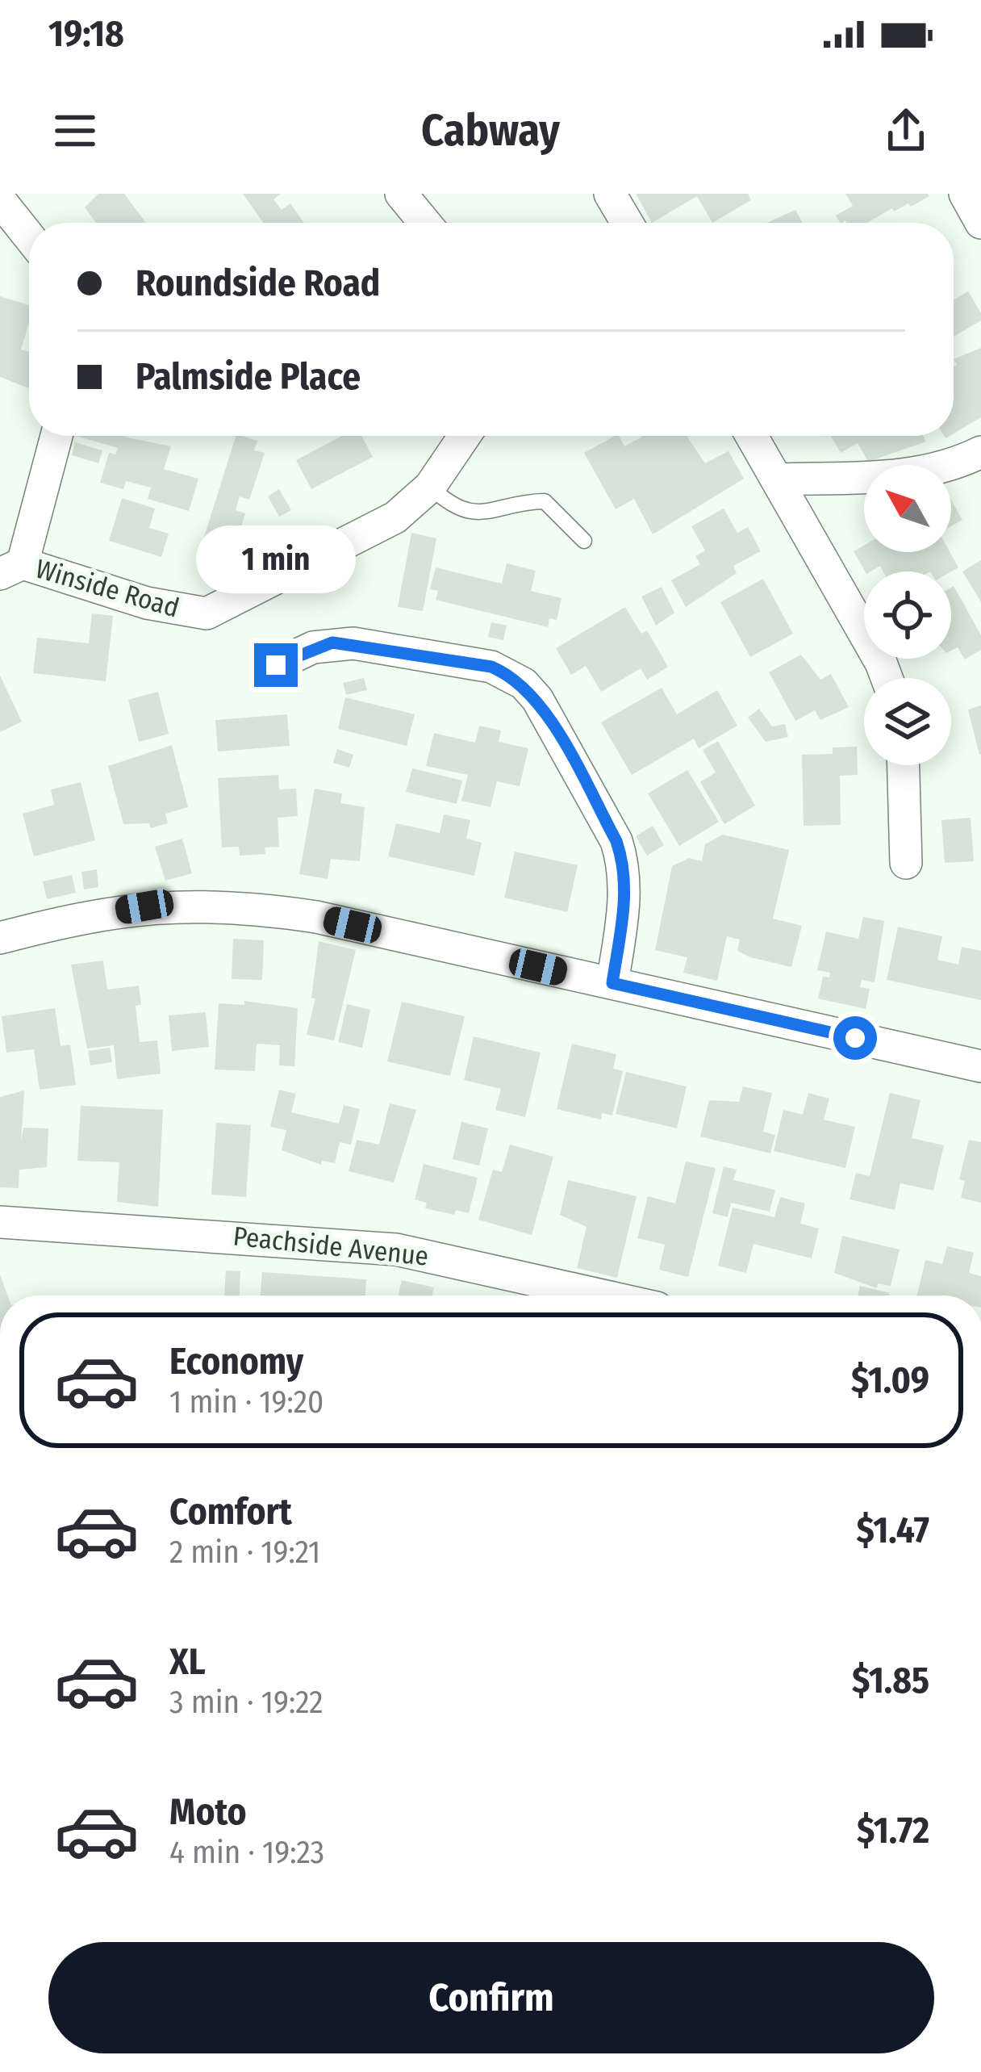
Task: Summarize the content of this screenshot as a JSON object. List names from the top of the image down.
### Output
{
  "streets": {
    "street": ["Winside Road", "Peachside Avenue"]
  },
  "north": "top left",
  "page": {
    "status": "19:18",
    "header": "Cabway",
    "banner": ["Roundside Road", "Palmside Place"],
    "bubble": "1 min",
    "list": [
      {
        "name": "Economy",
        "note": "1 min · 19:20",
        "value": "$1.09"
      },
      {
        "name": "Comfort",
        "note": "2 min · 19:21",
        "value": "$1.47"
      },
      {
        "name": "XL",
        "note": "3 min · 19:22",
        "value": "$1.85"
      },
      {
        "name": "Moto",
        "note": "4 min · 19:23",
        "value": "$1.72"
      }
    ],
    "buttons": "Confirm"
  }
}
